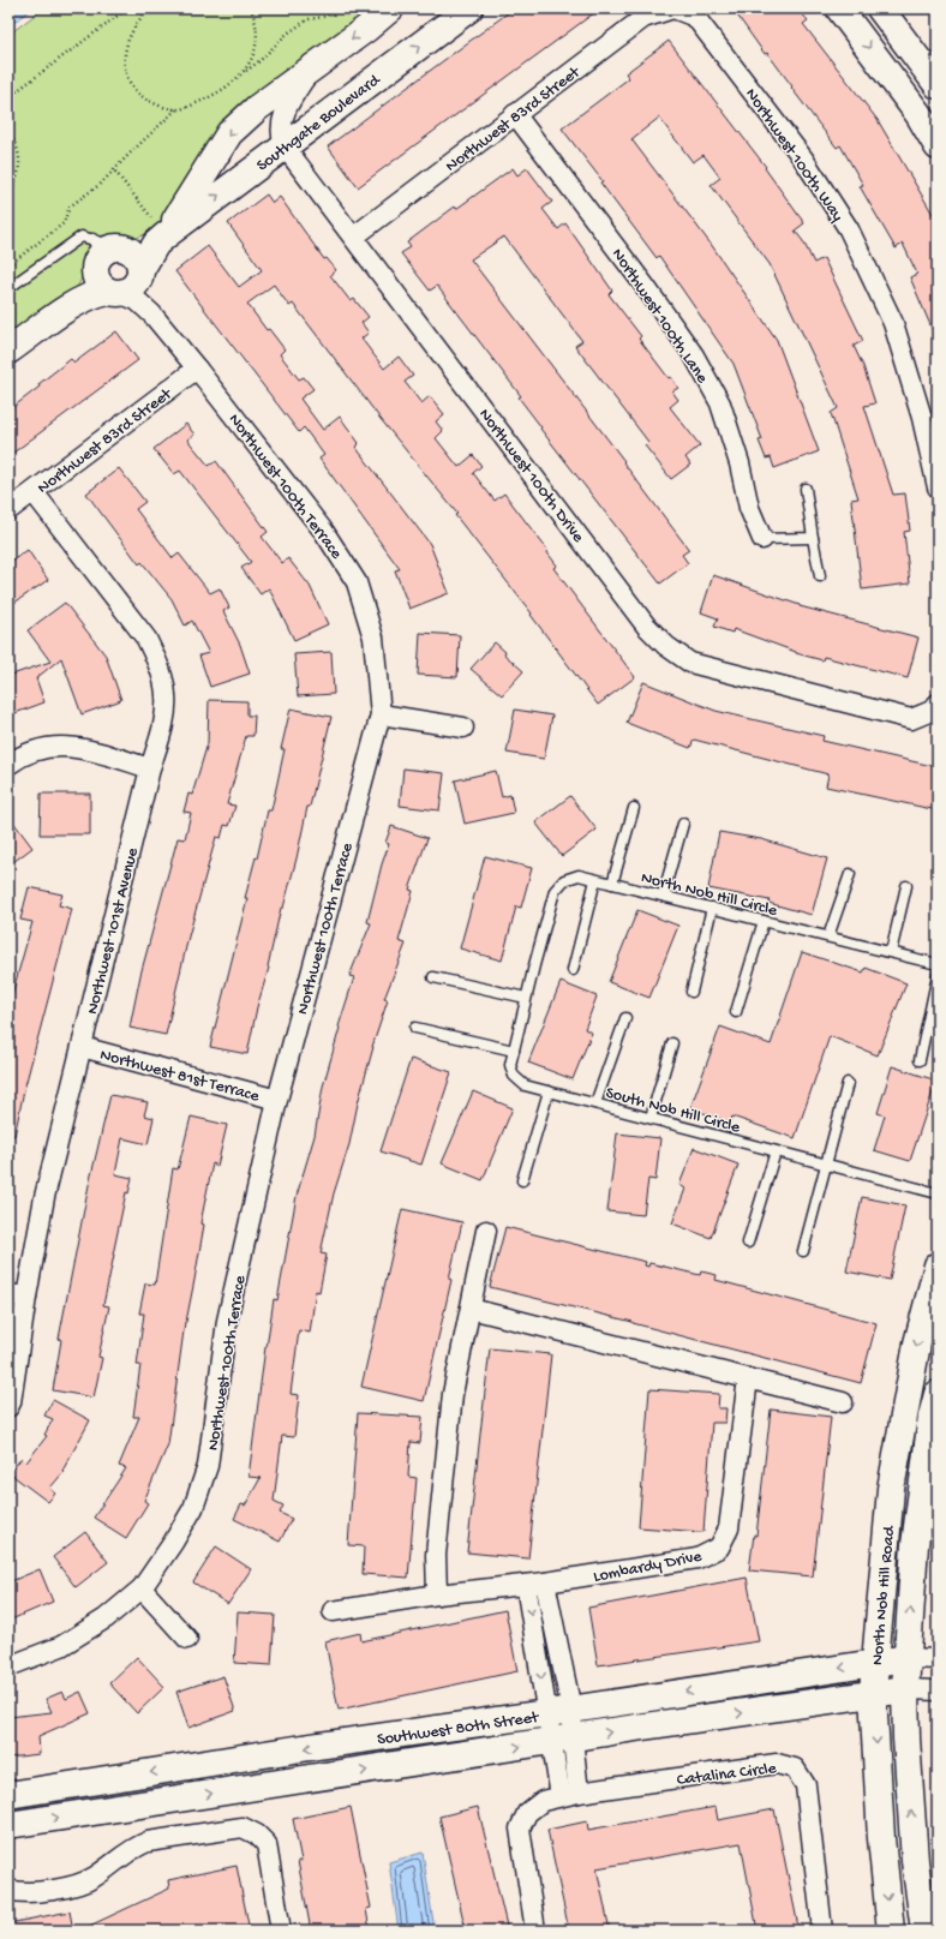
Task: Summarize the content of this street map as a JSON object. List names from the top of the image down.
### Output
{
  "streets": {
    "street": [
      "Northwest 83rd Street",
      "Southgate Boulevard",
      "Northwest 100th Way",
      "Northwest 100th Lane",
      "Northwest 100th Drive",
      "Northwest 100th Terrace",
      "Northwest 101st Avenue",
      "Northwest 81st Terrace",
      "Lombardy Drive",
      "North Nob Hill Road",
      "Southwest 80th Street",
      "Catalina Circle"
    ],
    "lane": ["North Nob Hill Circle", "South Nob Hill Circle"]
  },
  "crossings": [
    ["Northwest 83rd Street", "Northwest 100th Way"],
    ["Northwest 83rd Street", "Northwest 100th Lane"],
    ["Northwest 83rd Street", "Northwest 100th Drive"],
    ["Northwest 83rd Street", "Northwest 100th Terrace"],
    ["Northwest 83rd Street", "Northwest 101st Avenue"],
    ["Southgate Boulevard", "Northwest 100th Drive"],
    ["Southgate Boulevard", "Northwest 100th Terrace"],
    ["Northwest 100th Terrace", "Northwest 81st Terrace"],
    ["North Nob Hill Circle", "South Nob Hill Circle"],
    ["Northwest 101st Avenue", "Northwest 81st Terrace"],
    ["North Nob Hill Road", "Southwest 80th Street"]
  ]
}
